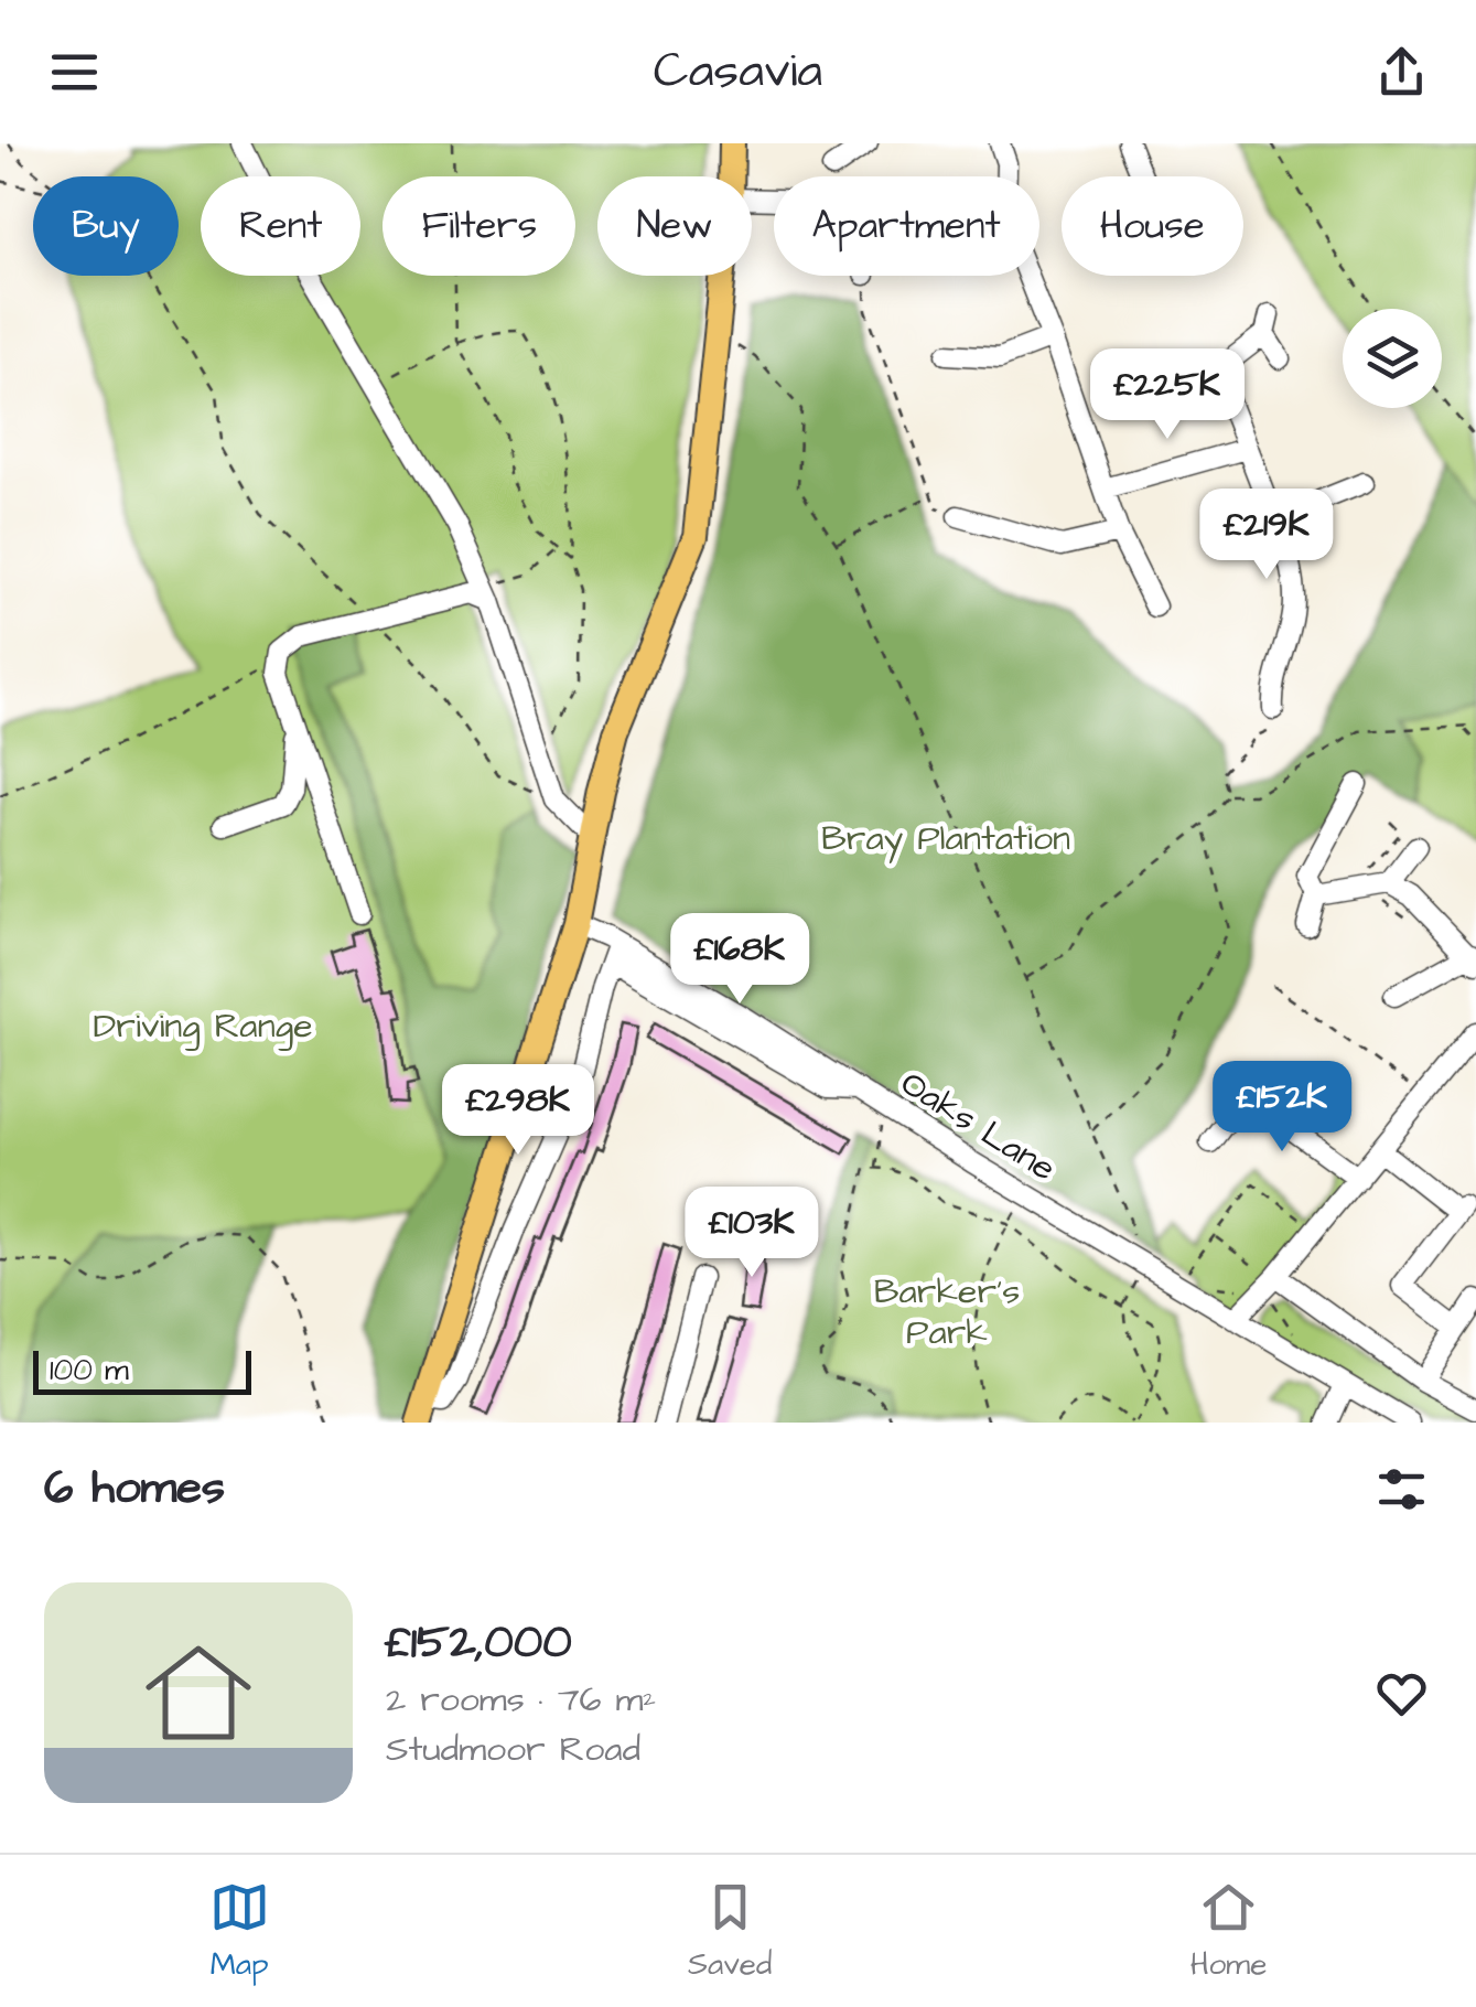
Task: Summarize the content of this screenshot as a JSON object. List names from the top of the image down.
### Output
{
  "streets": {
    "street": ["Oaks Lane"]
  },
  "parks": ["Bray Plantation", "Driving Range", "Barker's Park"],
  "scale_bar": "100 m",
  "page": {
    "header": "Casavia",
    "chip": [
      "Buy",
      "Rent",
      "Filters",
      "New",
      "Apartment",
      "House"
    ],
    "price": [
      "£225K",
      "£219K",
      "£168K",
      "£152K",
      "£298K",
      "£103K"
    ],
    "scale": "100 m",
    "heading": "6 homes",
    "list": [
      {
        "name": "£152,000",
        "note": "2 rooms · 76 m² · Studmoor Road"
      }
    ],
    "tabs": ["Map", "Saved", "Home"]
  }
}
